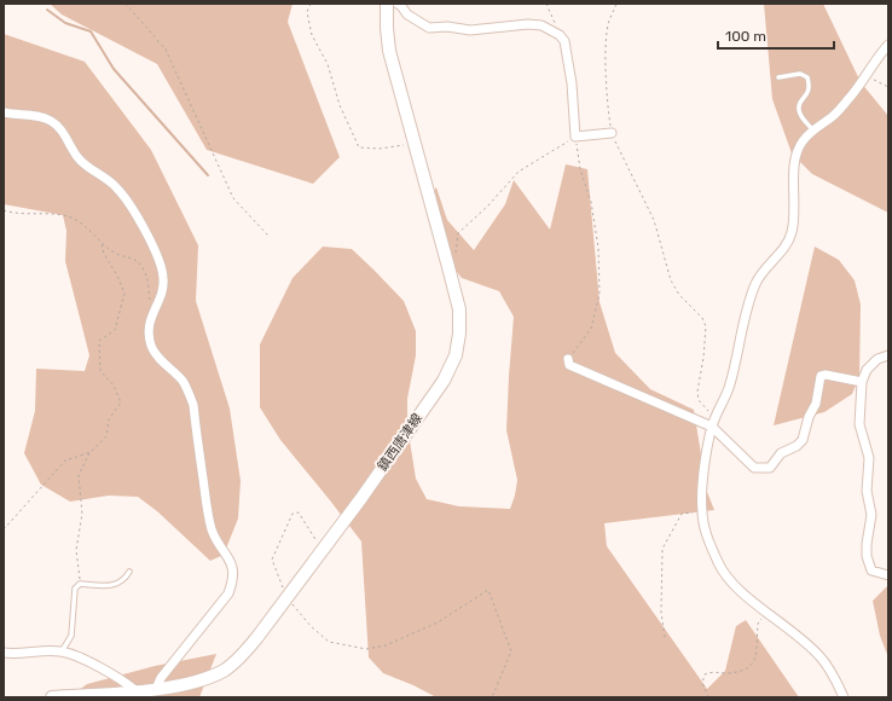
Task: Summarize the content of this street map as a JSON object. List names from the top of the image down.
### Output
{
  "streets": {
    "main road": ["鎮西唐津線"]
  },
  "scale_bar": "100 m"
}
